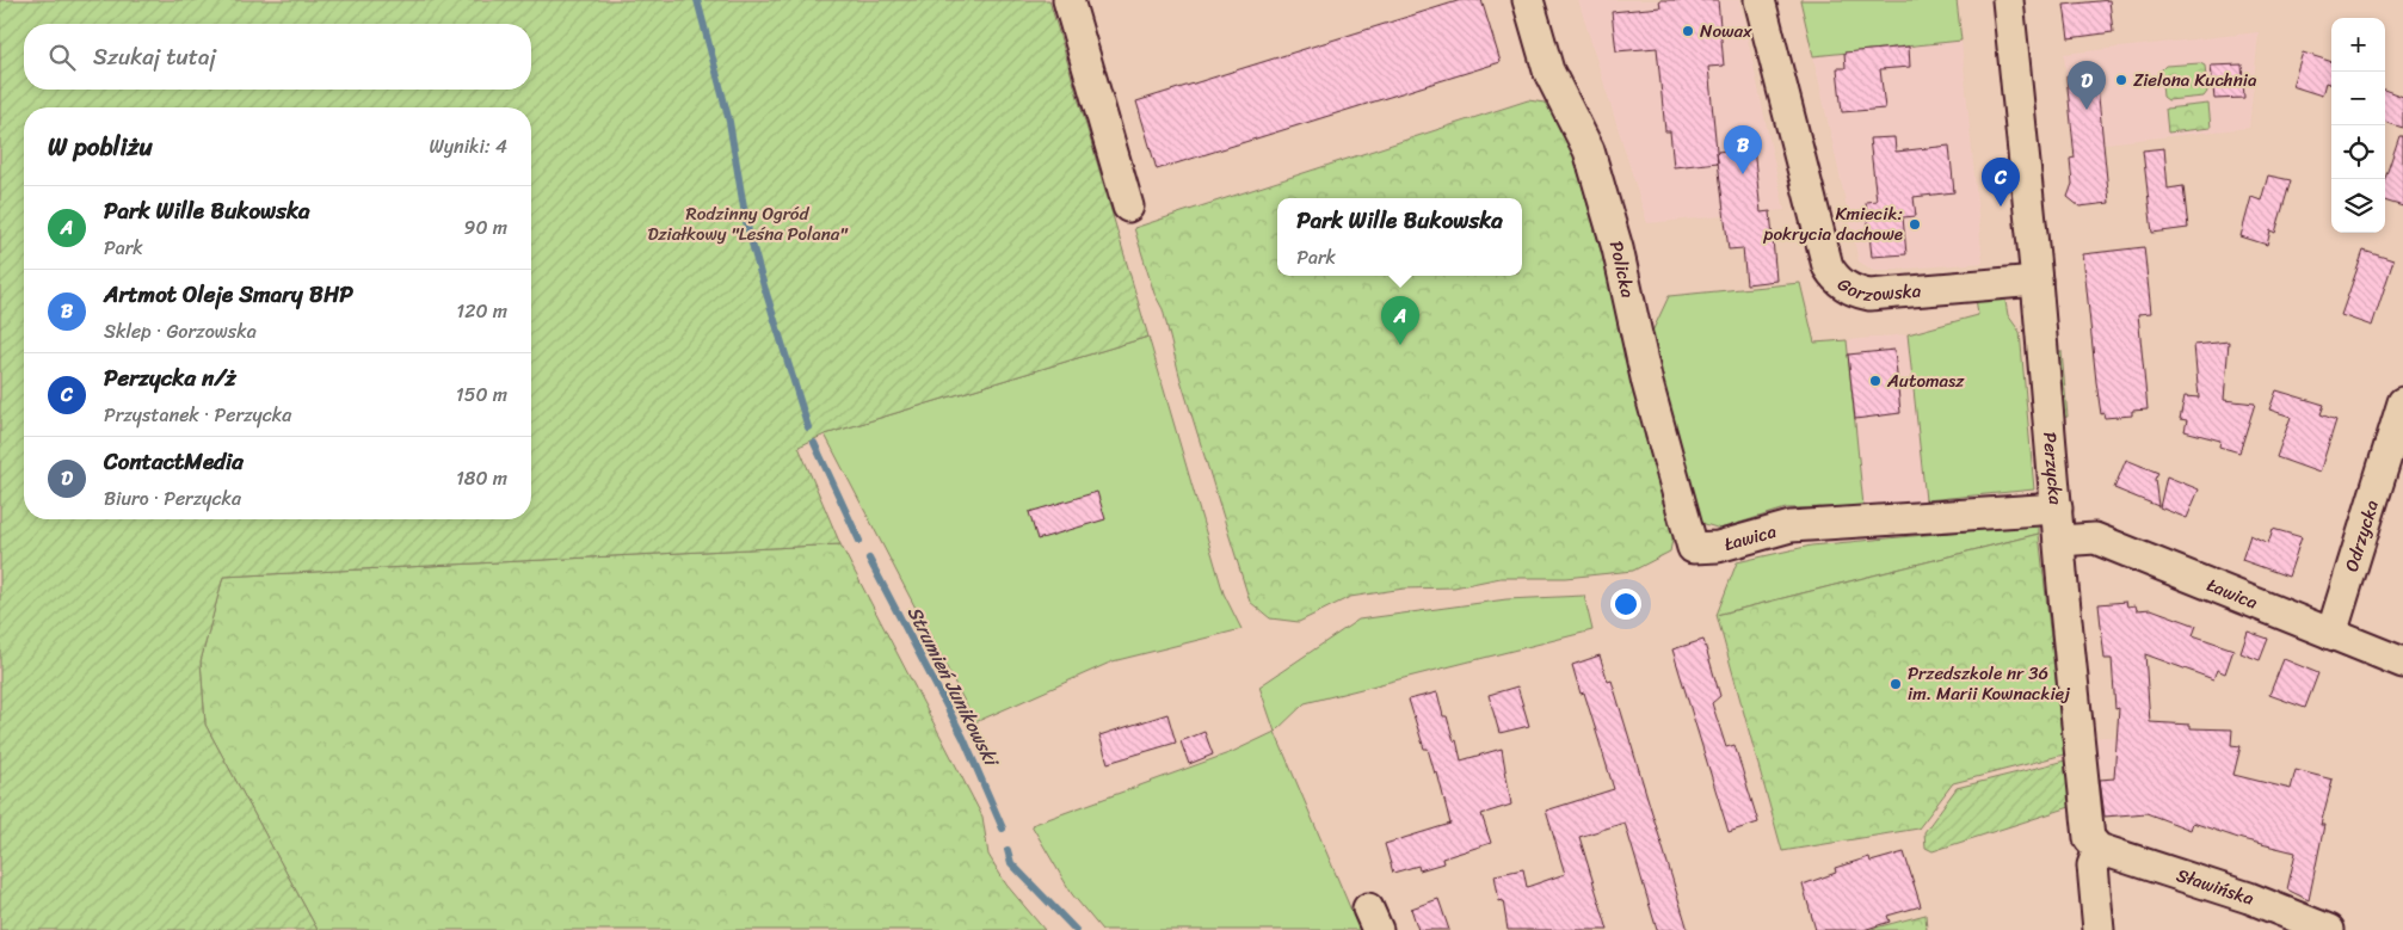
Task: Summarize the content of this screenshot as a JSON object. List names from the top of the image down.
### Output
{
  "streets": {
    "street": [
      "Policka",
      "Gorzowska",
      "Perzycka",
      "Odrzycka",
      "Ławica",
      "Sławińska"
    ]
  },
  "crossings": [
    ["Policka", "Ławica"],
    ["Gorzowska", "Perzycka"],
    ["Perzycka", "Ławica"],
    ["Perzycka", "Sławińska"],
    ["Odrzycka", "Ławica"]
  ],
  "water": ["Strumień Junikowski"],
  "parks": ["Rodzinny Ogród Działkowy \"Leśna Polana\""],
  "places": [
    "Nowax",
    "Zielona Kuchnia",
    "Kmiecik: pokrycia dachowe",
    "Automasz",
    "Przedszkole nr 36 im. Marii Kownackiej"
  ],
  "page": {
    "map_buttons": ["+", "−"],
    "search": "Szukaj tutaj",
    "pins": [
      "D",
      "B",
      "C",
      "A"
    ],
    "heading": ["W pobliżu", "Wyniki: 4"],
    "list": [
      {
        "mark": "A",
        "name": "Park Wille Bukowska",
        "note": "Park",
        "value": "90 m"
      },
      {
        "mark": "B",
        "name": "Artmot Oleje Smary BHP",
        "note": "Sklep · Gorzowska",
        "value": "120 m"
      },
      {
        "mark": "C",
        "name": "Perzycka n/ż",
        "note": "Przystanek · Perzycka",
        "value": "150 m"
      },
      {
        "mark": "D",
        "name": "ContactMedia",
        "note": "Biuro · Perzycka",
        "value": "180 m"
      }
    ],
    "popup": ["Park Wille Bukowska", "Park"]
  }
}
